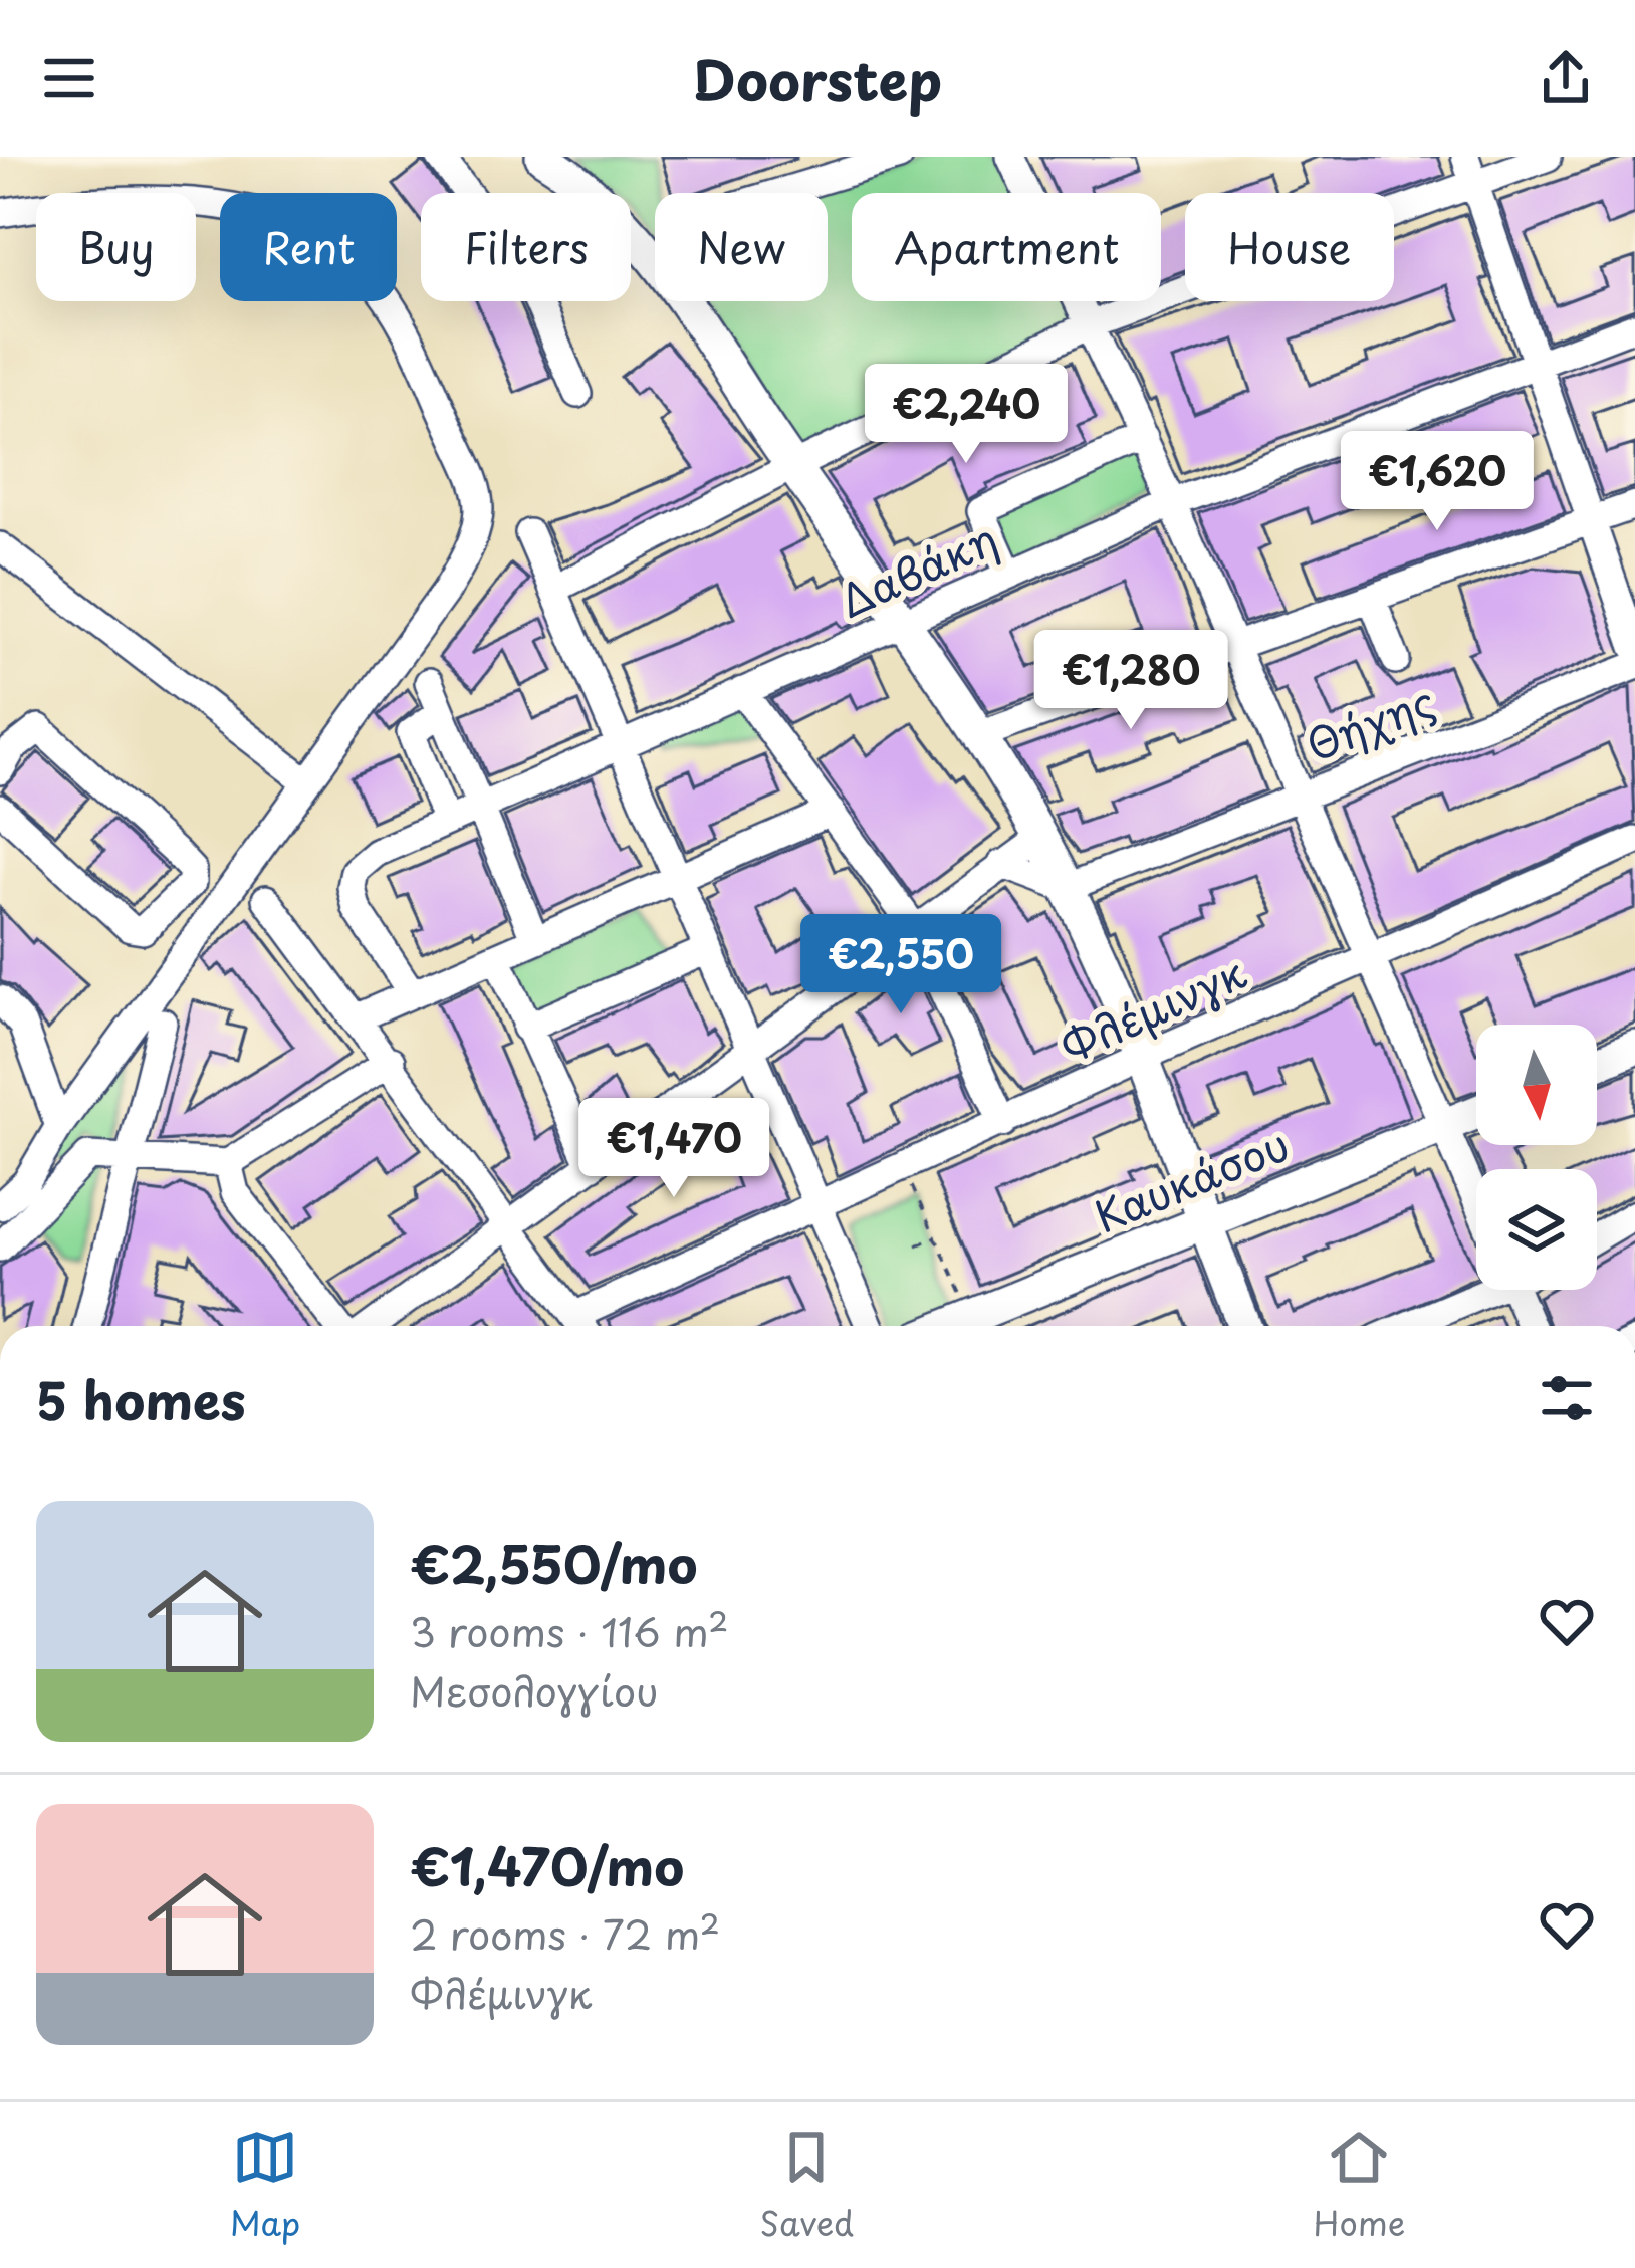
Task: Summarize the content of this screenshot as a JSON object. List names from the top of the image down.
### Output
{
  "streets": {
    "main road": ["Καυκάσου"],
    "street": ["Δαβάκη", "Θήχης", "Φλέμινγκ"]
  },
  "north": "bottom",
  "page": {
    "header": "Doorstep",
    "chip": [
      "Buy",
      "Rent",
      "Filters",
      "New",
      "Apartment",
      "House"
    ],
    "price": [
      "€2,240",
      "€1,620",
      "€1,280",
      "€2,550",
      "€1,470"
    ],
    "heading": "5 homes",
    "list": [
      {
        "name": "€2,550/mo",
        "note": "3 rooms · 116 m² · Μεσολογγίου"
      },
      {
        "name": "€1,470/mo",
        "note": "2 rooms · 72 m² · Φλέμινγκ"
      }
    ],
    "tabs": ["Map", "Saved", "Home"]
  }
}
